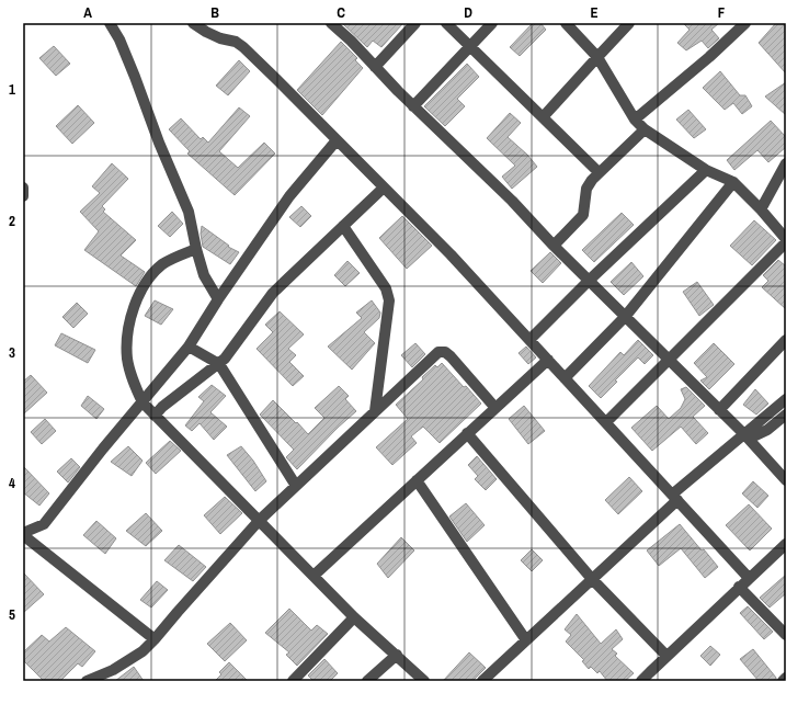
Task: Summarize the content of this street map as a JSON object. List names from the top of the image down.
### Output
{
  "grid": {
    "columns": [
      "A",
      "B",
      "C",
      "D",
      "E",
      "F"
    ],
    "rows": [
      "1",
      "2",
      "3",
      "4",
      "5"
    ]
  }
}
